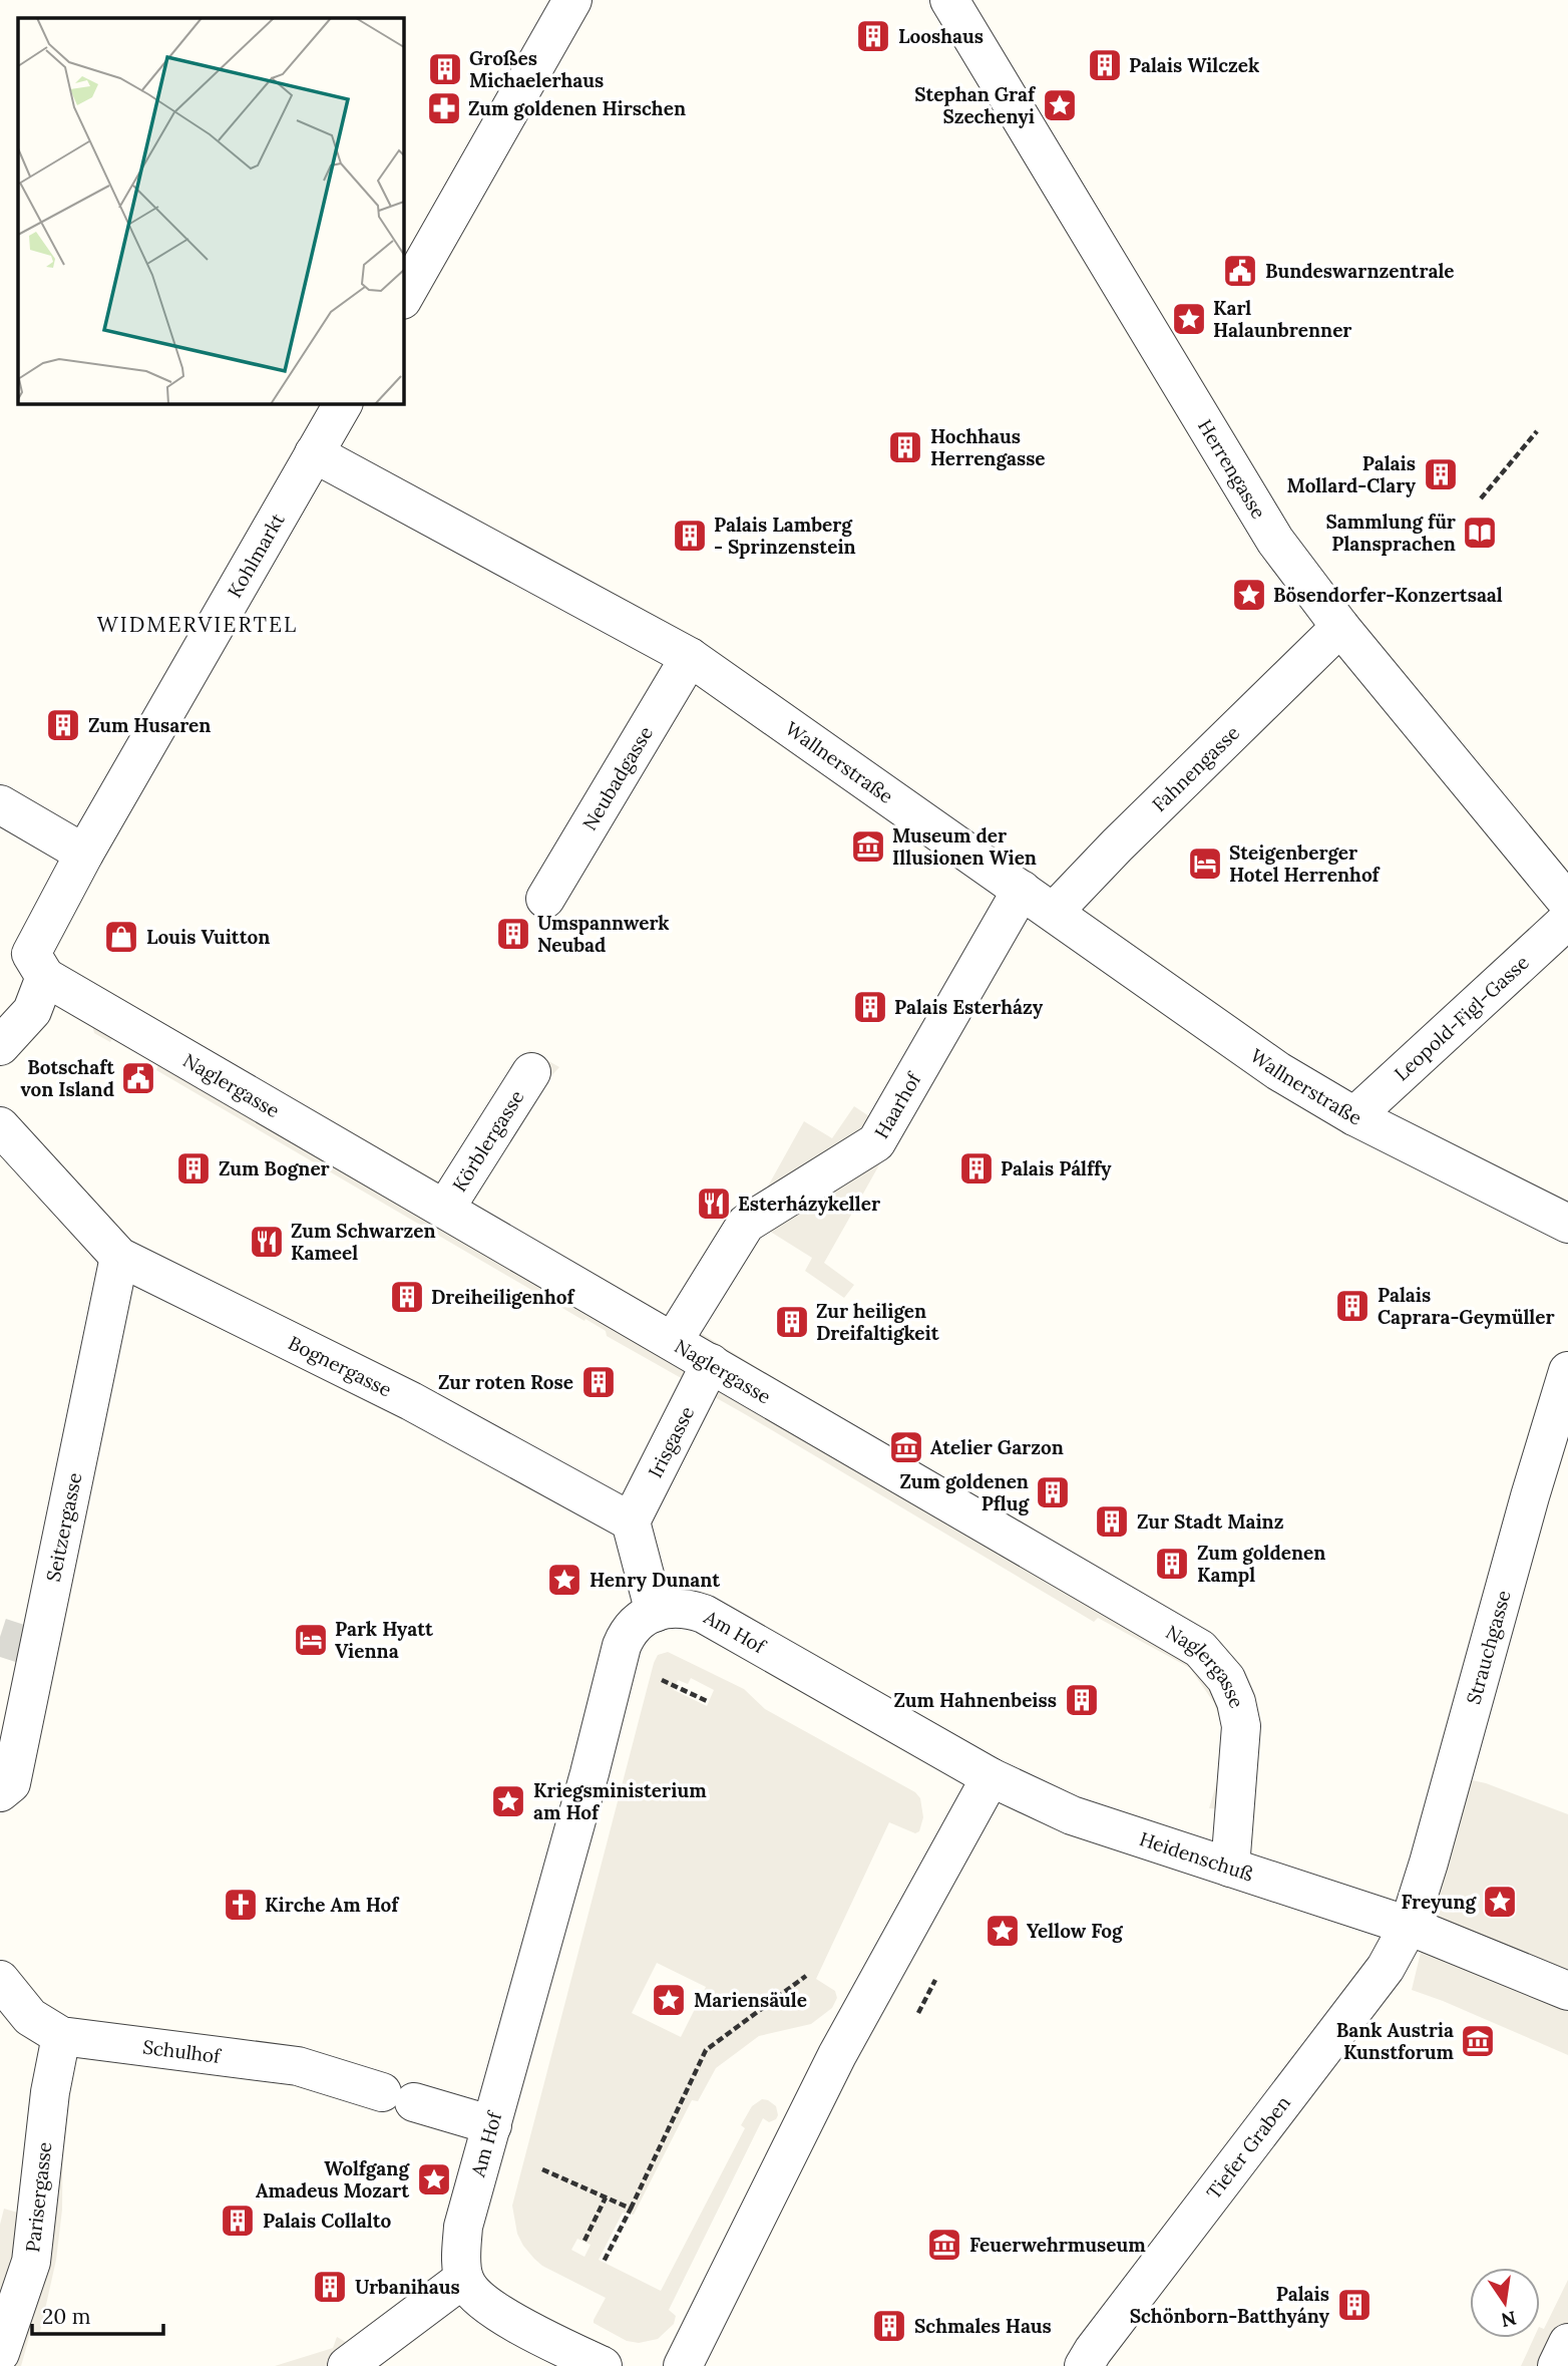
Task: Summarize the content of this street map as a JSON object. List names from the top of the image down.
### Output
{
  "streets": {
    "street": [
      "Herrengasse",
      "Kohlmarkt",
      "Wallnerstraße",
      "Fahnengasse",
      "Neubadgasse",
      "Leopold-Figl-Gasse",
      "Naglergasse",
      "Haarhof",
      "Körblergasse",
      "Bognergasse",
      "Irisgasse",
      "Seitzergasse",
      "Am Hof",
      "Strauchgasse",
      "Heidenschuß",
      "Schulhof",
      "Tiefer Graben",
      "Parisergasse"
    ]
  },
  "crossings": [
    ["Herrengasse", "Fahnengasse"],
    ["Kohlmarkt", "Wallnerstraße"],
    ["Kohlmarkt", "Naglergasse"],
    ["Wallnerstraße", "Fahnengasse"],
    ["Wallnerstraße", "Neubadgasse"],
    ["Wallnerstraße", "Leopold-Figl-Gasse"],
    ["Wallnerstraße", "Haarhof"],
    ["Naglergasse", "Haarhof"],
    ["Naglergasse", "Körblergasse"],
    ["Naglergasse", "Irisgasse"],
    ["Naglergasse", "Heidenschuß"],
    ["Bognergasse", "Irisgasse"],
    ["Bognergasse", "Seitzergasse"],
    ["Am Hof", "Heidenschuß"],
    ["Am Hof", "Schulhof"],
    ["Strauchgasse", "Heidenschuß"],
    ["Strauchgasse", "Tiefer Graben"],
    ["Heidenschuß", "Tiefer Graben"],
    ["Schulhof", "Parisergasse"]
  ],
  "districts": ["WIDMERVIERTEL"],
  "places": {
    "building": [
      "Looshaus",
      "Palais Wilczek",
      "Großes Michaelerhaus",
      "Hochhaus Herrengasse",
      "Palais Mollard-Clary",
      "Palais Lamberg - Sprinzenstein",
      "Zum Husaren",
      "Umspannwerk Neubad",
      "Palais Esterházy",
      "Zum Bogner",
      "Palais Pálffy",
      "Dreiheiligenhof",
      "Palais Caprara-Geymüller",
      "Zur heiligen Dreifaltigkeit",
      "Zur roten Rose",
      "Zum goldenen Pflug",
      "Zur Stadt Mainz",
      "Zum goldenen Kampl",
      "Zum Hahnenbeiss",
      "Palais Collalto",
      "Urbanihaus",
      "Palais Schönborn-Batthyány",
      "Schmales Haus"
    ],
    "place": [
      "Stephan Graf Szechenyi",
      "Karl Halaunbrenner",
      "Bösendorfer-Konzertsaal",
      "Henry Dunant",
      "Kriegsministerium am Hof",
      "Freyung",
      "Yellow Fog",
      "Mariensäule",
      "Wolfgang Amadeus Mozart"
    ],
    "pharmacy": ["Zum goldenen Hirschen"],
    "public building": ["Bundeswarnzentrale", "Botschaft von Island"],
    "library": ["Sammlung für Plansprachen"],
    "museum": [
      "Museum der Illusionen Wien",
      "Atelier Garzon",
      "Bank Austria Kunstforum",
      "Feuerwehrmuseum"
    ],
    "hotel": ["Steigenberger Hotel Herrenhof", "Park Hyatt Vienna"],
    "shop": ["Louis Vuitton"],
    "restaurant": ["Esterházykeller", "Zum Schwarzen Kameel"],
    "church": ["Kirche Am Hof"]
  },
  "scale_bar": "20 m",
  "north": "bottom"
}
